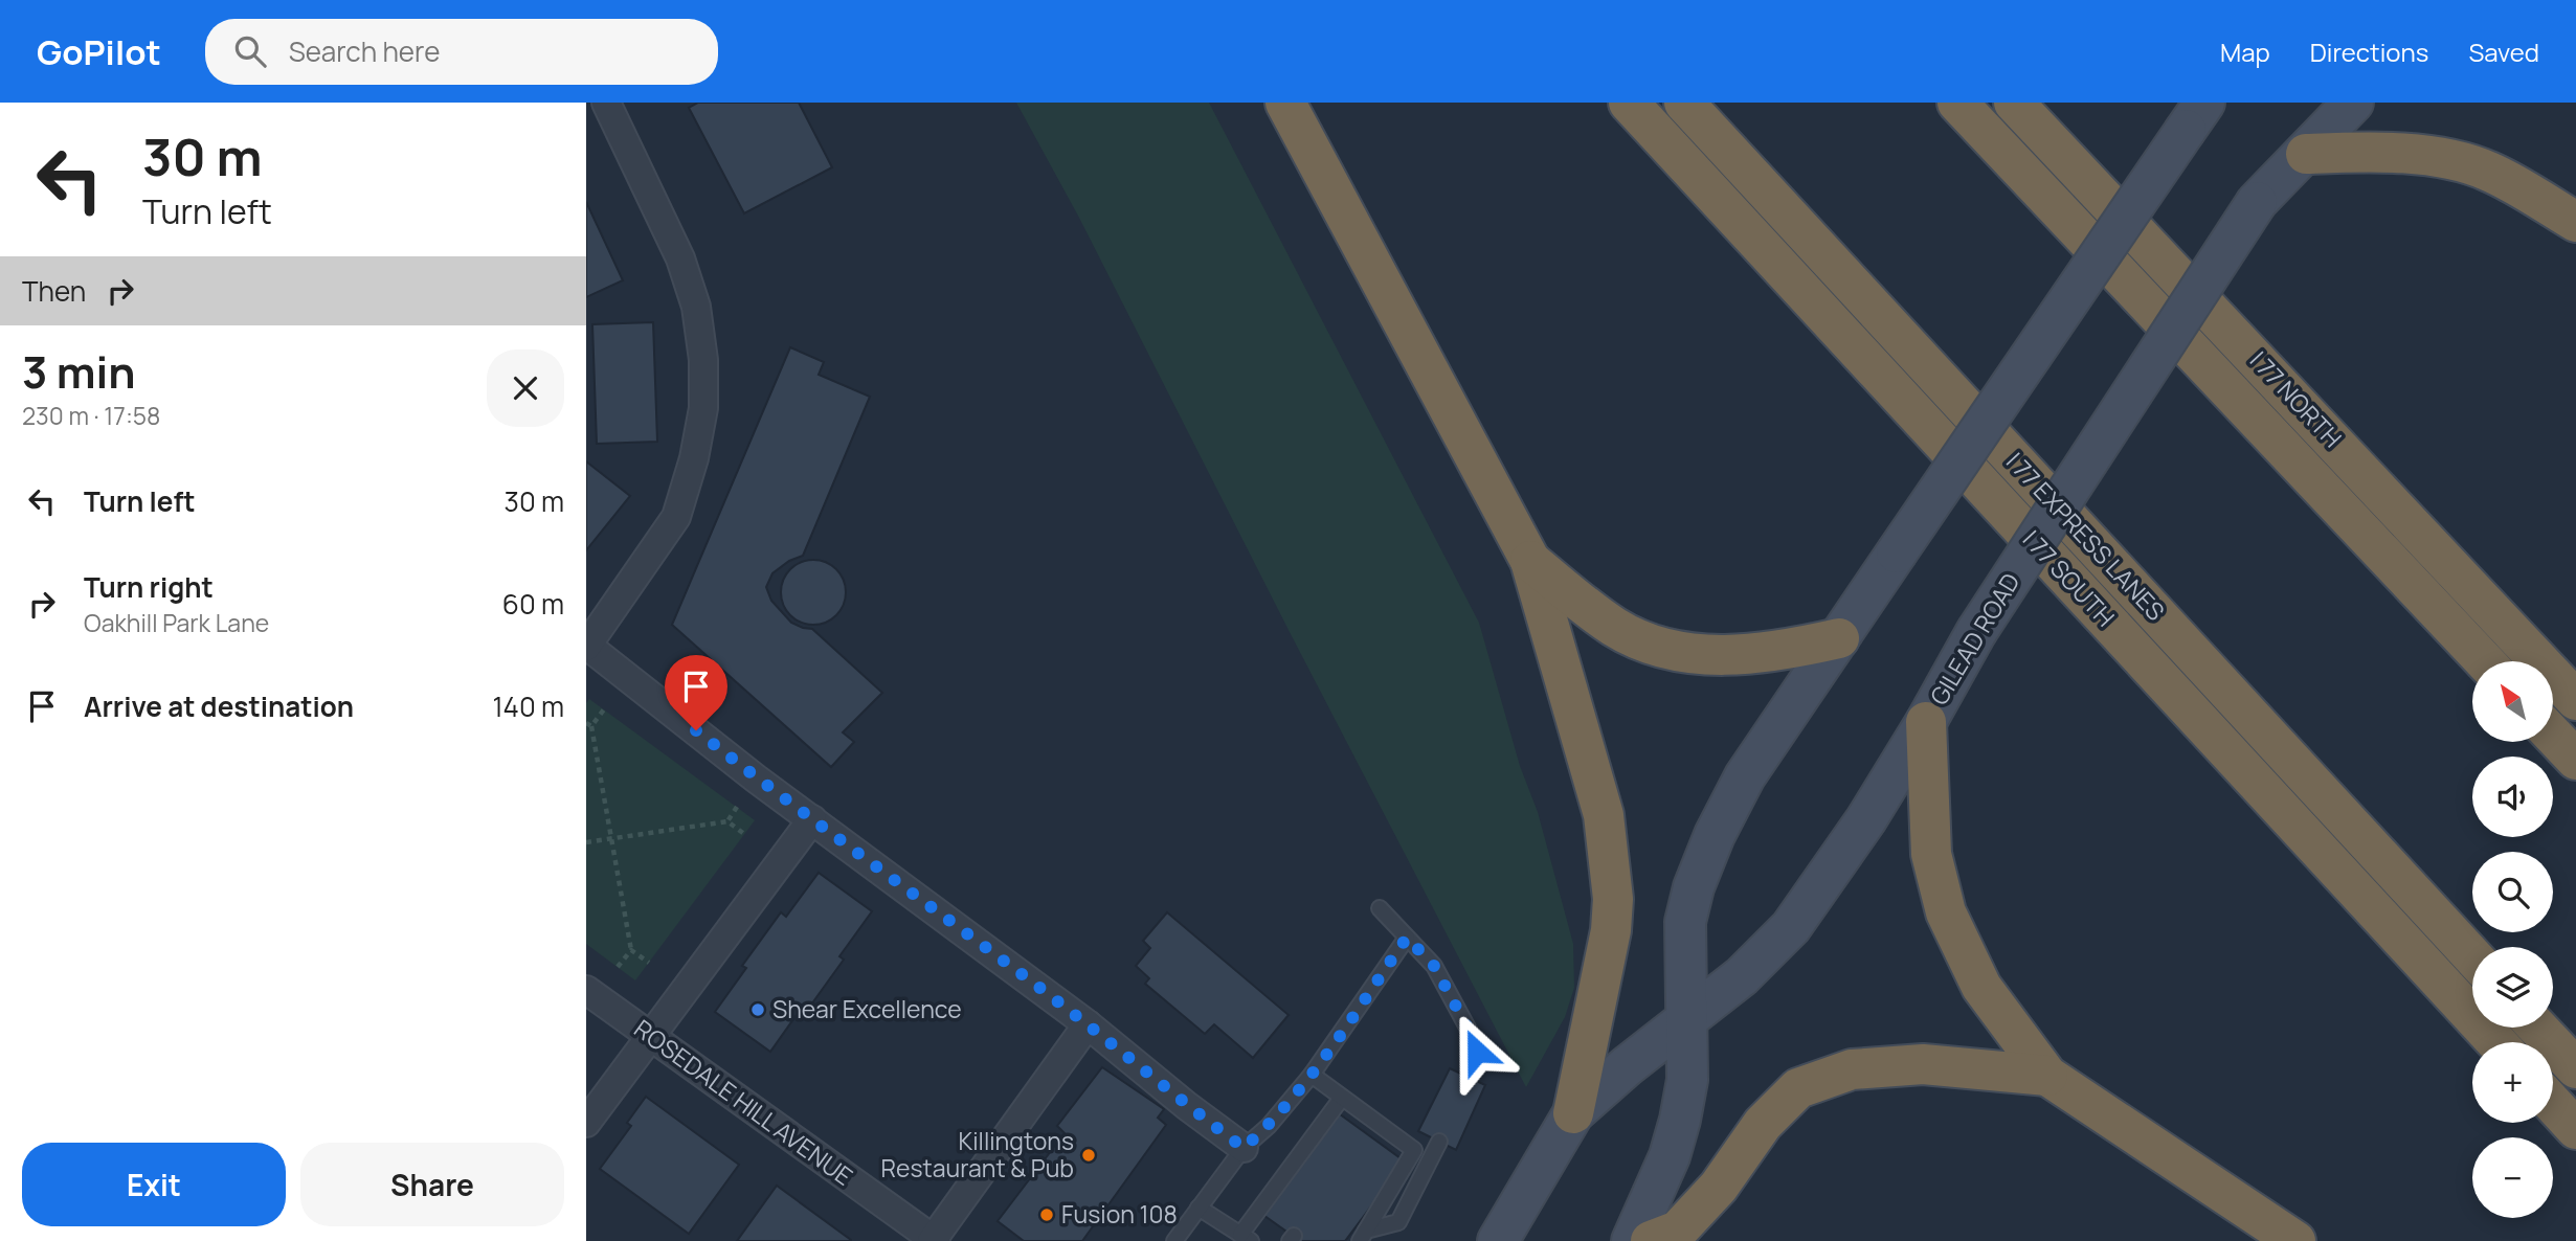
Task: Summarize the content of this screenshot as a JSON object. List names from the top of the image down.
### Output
{
  "streets": {
    "highway": ["I 77 NORTH", "I 77 EXPRESS LANES", "I 77 SOUTH"],
    "main road": ["GILEAD ROAD"],
    "street": ["ROSEDALE HILL AVENUE"]
  },
  "places": ["Shear Excellence", "Killingtons Restaurant & Pub", "Fusion 108"],
  "north": "top left",
  "page": {
    "header": "GoPilot",
    "search": "Search here",
    "nav": ["Map", "Directions", "Saved"],
    "turn": ["30 m", "Turn left"],
    "then": "Then",
    "heading": ["3 min", "230 m · 17:58"],
    "list": [
      {
        "name": "Turn left",
        "value": "30 m"
      },
      {
        "name": "Turn right",
        "note": "Oakhill Park Lane",
        "value": "60 m"
      },
      {
        "name": "Arrive at destination",
        "value": "140 m"
      }
    ],
    "map_buttons": ["+", "−"],
    "buttons": ["Exit", "Share"]
  }
}
